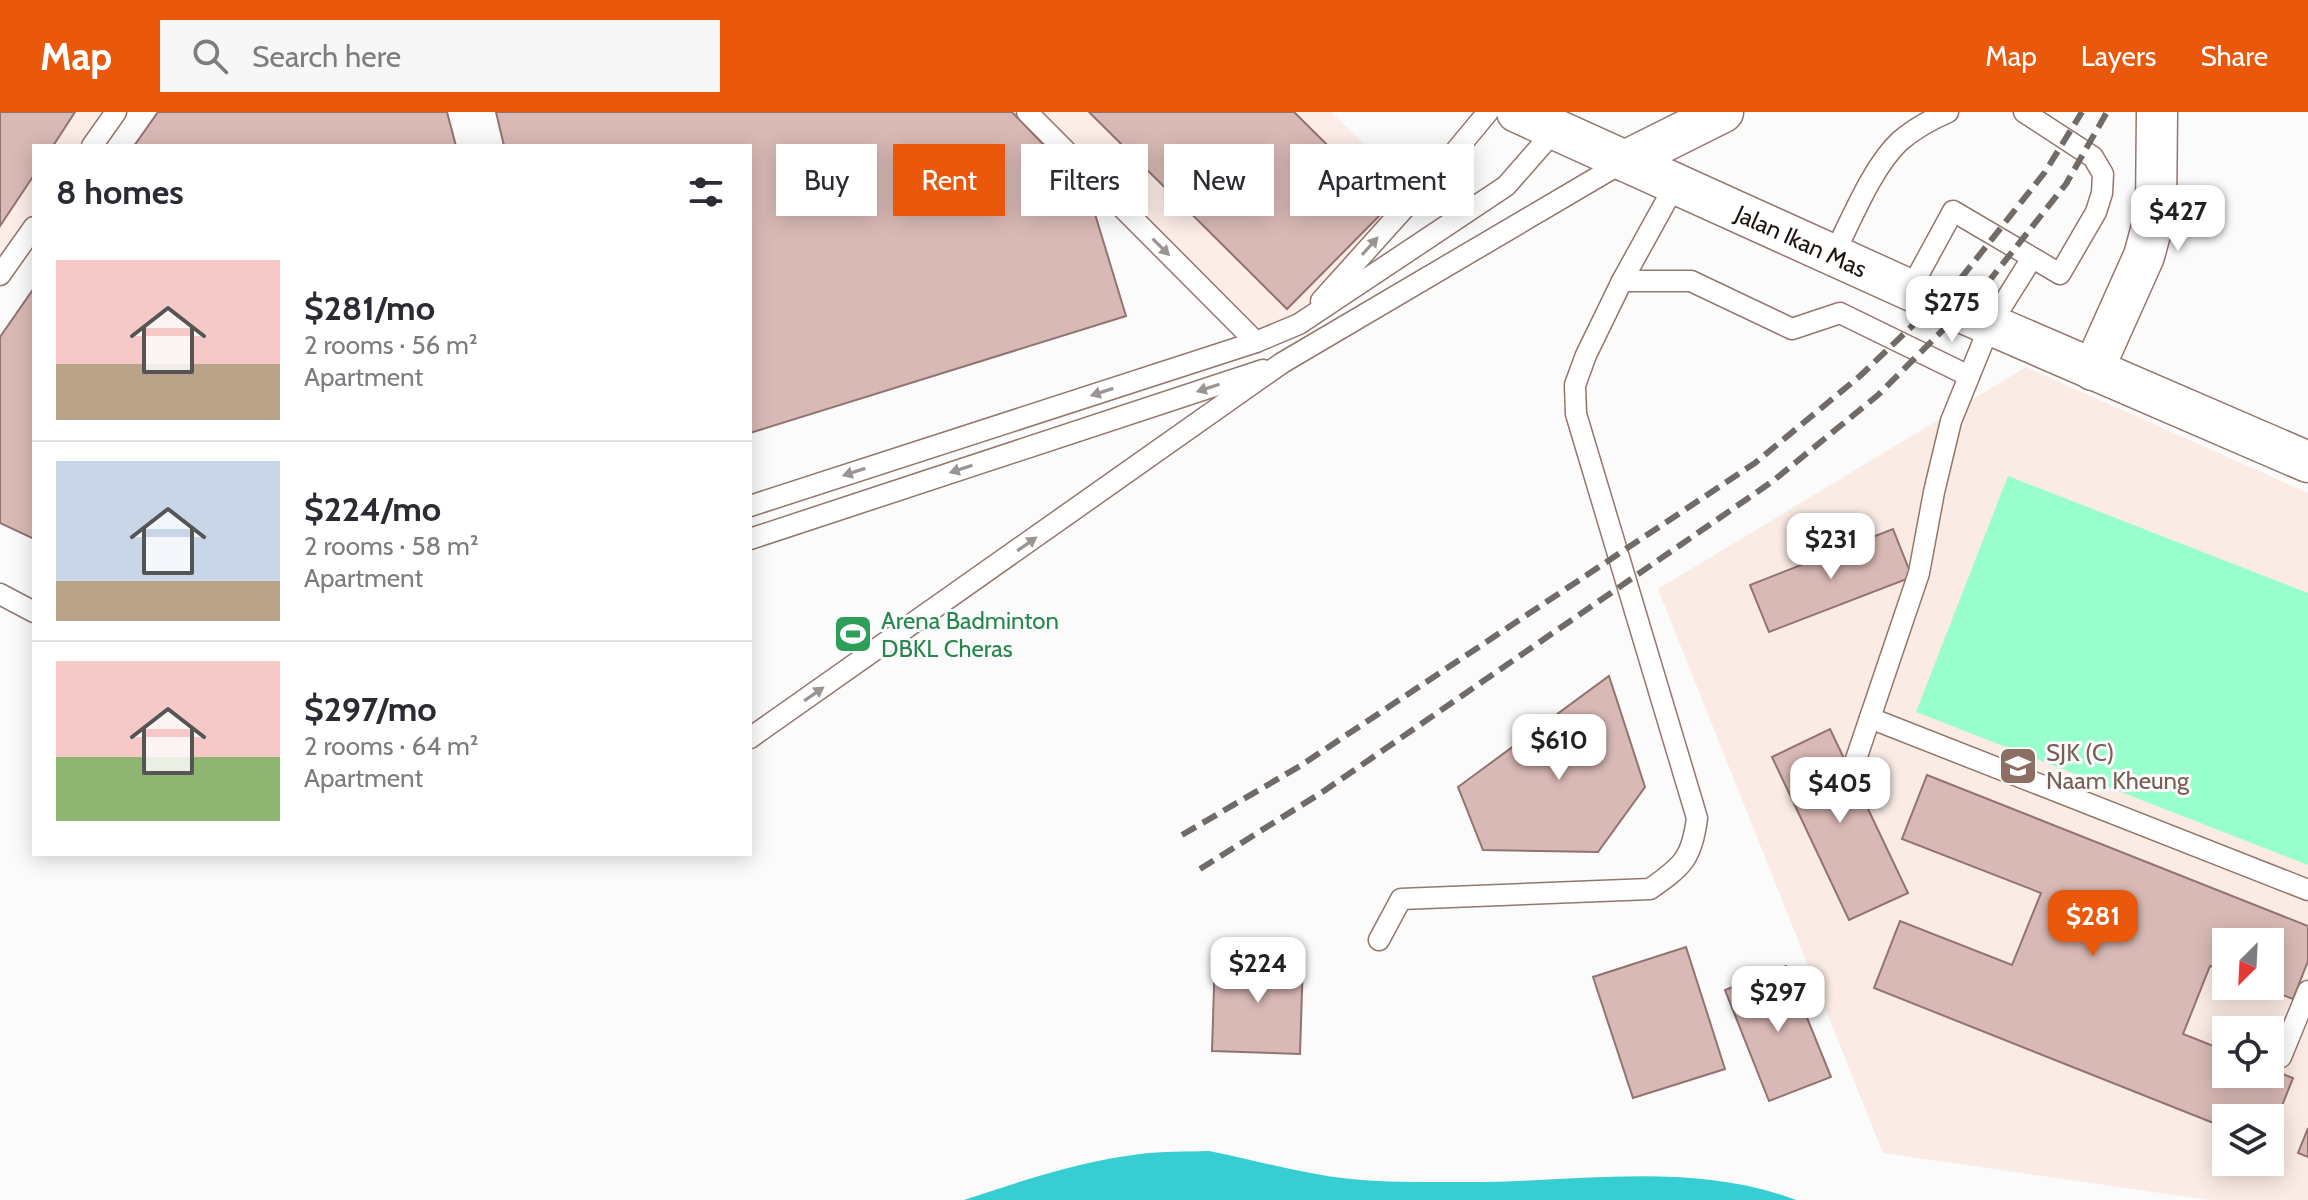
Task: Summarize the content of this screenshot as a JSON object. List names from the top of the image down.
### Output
{
  "streets": {
    "street": ["Jalan Ikan Mas"]
  },
  "places": {
    "sports": ["Arena Badminton DBKL Cheras"],
    "school or university": ["SJK (C) Naam Kheung"]
  },
  "north": "bottom left",
  "page": {
    "header": "Map",
    "search": "Search here",
    "nav": ["Map", "Layers", "Share"],
    "chip": [
      "Buy",
      "Rent",
      "Filters",
      "New",
      "Apartment"
    ],
    "heading": "8 homes",
    "price": [
      "$427",
      "$275",
      "$231",
      "$610",
      "$405",
      "$281",
      "$224",
      "$297"
    ],
    "list": [
      {
        "name": "$281/mo",
        "note": "2 rooms · 56 m² · Apartment"
      },
      {
        "name": "$224/mo",
        "note": "2 rooms · 58 m² · Apartment"
      },
      {
        "name": "$297/mo",
        "note": "2 rooms · 64 m² · Apartment"
      }
    ]
  }
}
